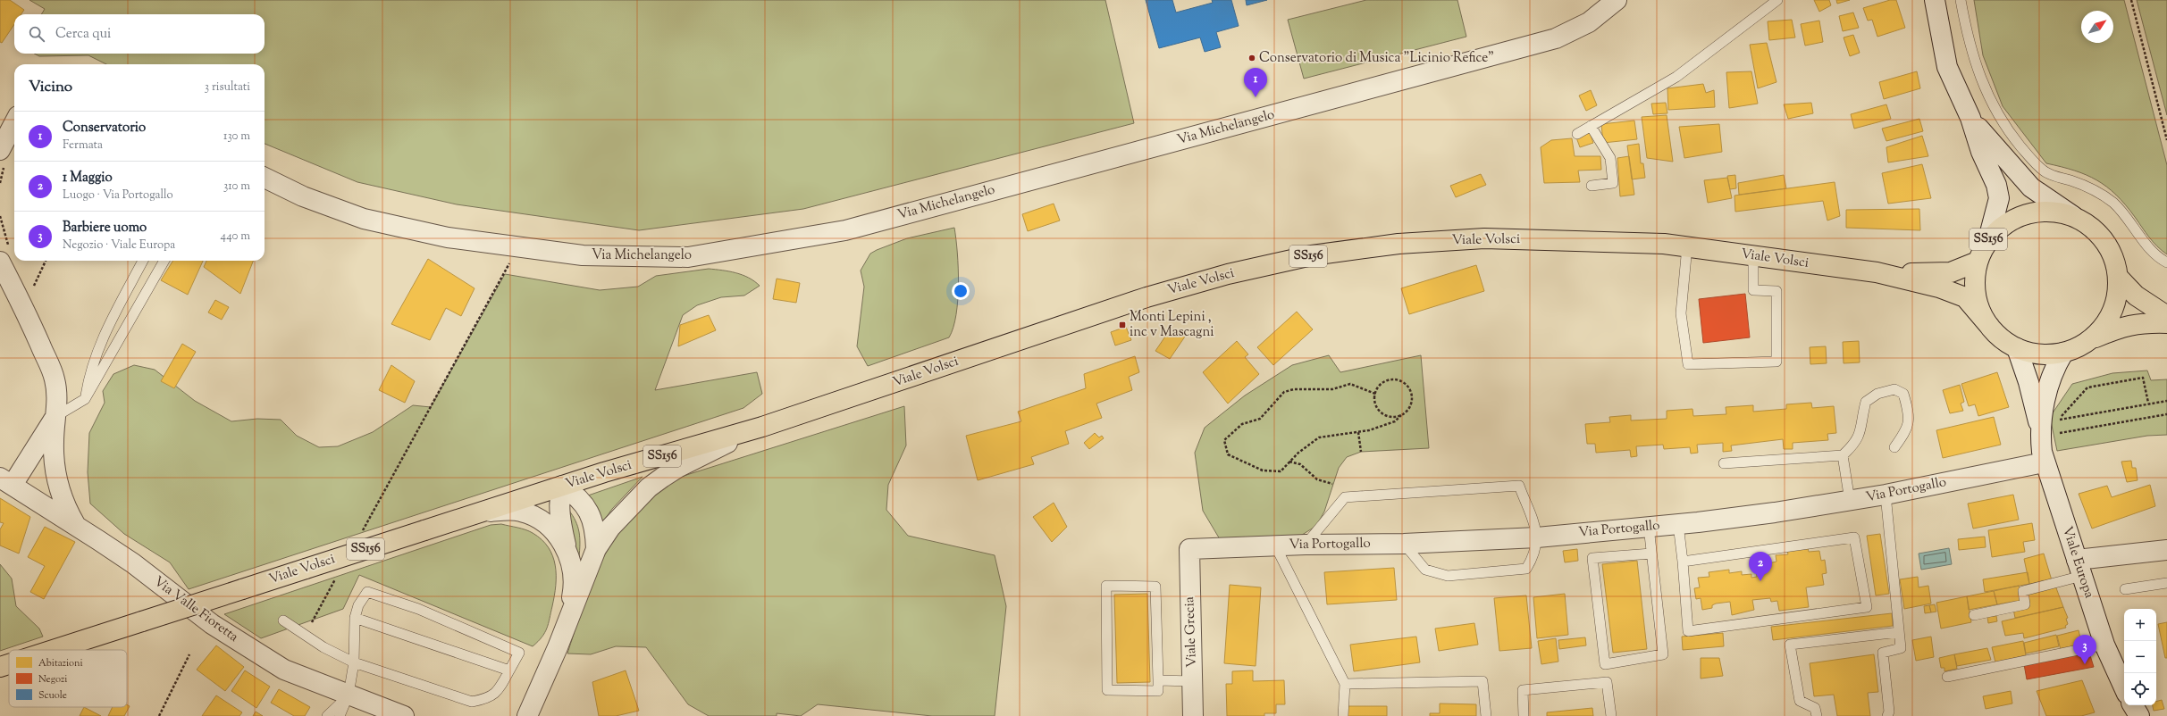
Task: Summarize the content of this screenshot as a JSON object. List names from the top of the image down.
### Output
{
  "streets": {
    "main road": ["SS156", "Viale Volsci"],
    "street": [
      "Via Michelangelo",
      "Via Portogallo",
      "Viale Europa",
      "Via Valle Fioretta",
      "Viale Grecia"
    ]
  },
  "crossings": [
    ["Via Portogallo", "Viale Europa"],
    ["Via Portogallo", "Viale Grecia"]
  ],
  "places": {
    "other": ["Conservatorio di Musica \"Licinio Refice\""],
    "transit": ["Monti Lepini , inc v Mascagni"]
  },
  "legend": ["Abitazioni", "Negozi", "Scuole"],
  "north": "top right",
  "page": {
    "search": "Cerca qui",
    "heading": ["Vicino", "3 risultati"],
    "pins": ["1", "2", "3"],
    "list": [
      {
        "mark": "1",
        "name": "Conservatorio",
        "note": "Fermata",
        "value": "130 m"
      },
      {
        "mark": "2",
        "name": "1 Maggio",
        "note": "Luogo · Via Portogallo",
        "value": "310 m"
      },
      {
        "mark": "3",
        "name": "Barbiere uomo",
        "note": "Negozio · Viale Europa",
        "value": "440 m"
      }
    ],
    "map_buttons": ["+", "−"]
  }
}
